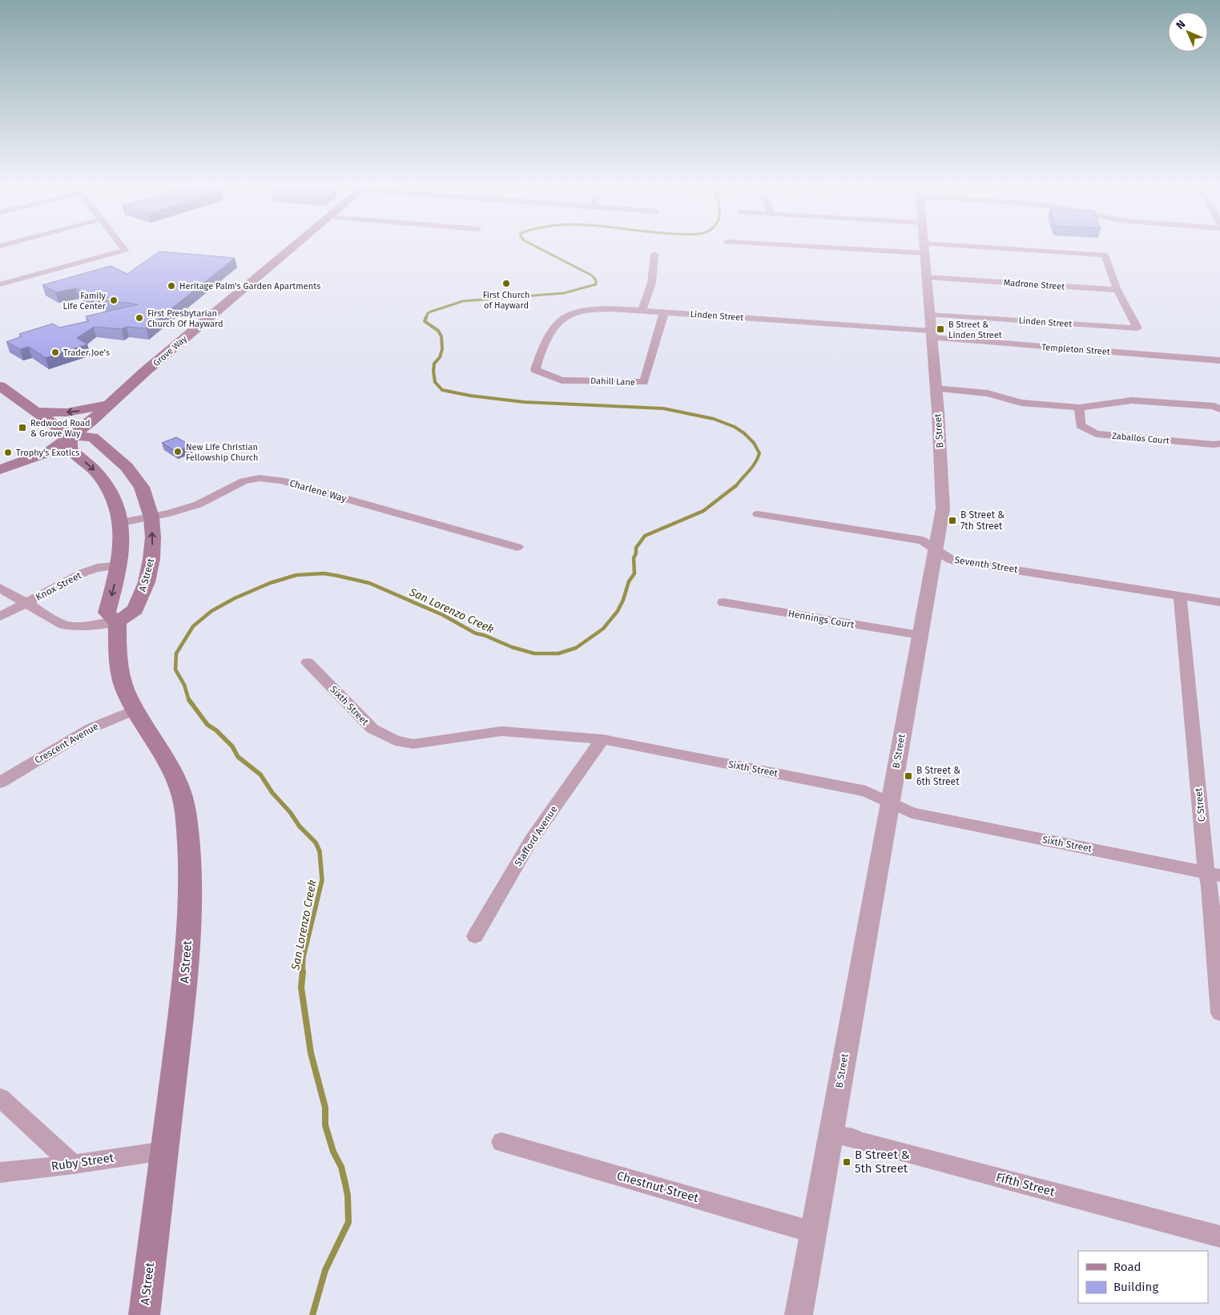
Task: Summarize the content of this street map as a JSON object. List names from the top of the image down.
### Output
{
  "streets": {
    "main road": ["Grove Way", "A Street"],
    "street": [
      "Madrone Street",
      "Linden Street",
      "Templeton Street",
      "Dahill Lane",
      "B Street",
      "Zaballos Court",
      "Charlene Way",
      "Seventh Street",
      "Knox Street",
      "Hennings Court",
      "Sixth Street",
      "Crescent Avenue",
      "C Street",
      "Stafford Avenue",
      "Ruby Street",
      "Fifth Street",
      "Chestnut Street"
    ]
  },
  "crossings": [
    ["Madrone Street", "Linden Street"],
    ["Madrone Street", "B Street"],
    ["Linden Street", "Templeton Street"],
    ["Linden Street", "Dahill Lane"],
    ["Linden Street", "B Street"],
    ["Templeton Street", "B Street"],
    ["Grove Way", "A Street"],
    ["B Street", "Seventh Street"],
    ["B Street", "Hennings Court"],
    ["B Street", "Sixth Street"],
    ["B Street", "Fifth Street"],
    ["B Street", "Chestnut Street"],
    ["Charlene Way", "A Street"],
    ["Seventh Street", "C Street"],
    ["A Street", "Knox Street"],
    ["A Street", "Crescent Avenue"],
    ["A Street", "Ruby Street"],
    ["Sixth Street", "C Street"],
    ["Sixth Street", "Stafford Avenue"]
  ],
  "water": ["San Lorenzo Creek"],
  "places": {
    "other": [
      "First Church of Hayward",
      "Heritage Palm's Garden Apartments",
      "Family Life Center",
      "First Presbytarian Church Of Hayward",
      "Trader Joe's",
      "New Life Christian Fellowship Church",
      "Trophy's Exotics"
    ],
    "transit": [
      "B Street & Linden Street",
      "Redwood Road & Grove Way",
      "B Street & 7th Street",
      "B Street & 6th Street",
      "B Street & 5th Street"
    ]
  },
  "legend": ["Road", "Building"],
  "north": "top left"
}
